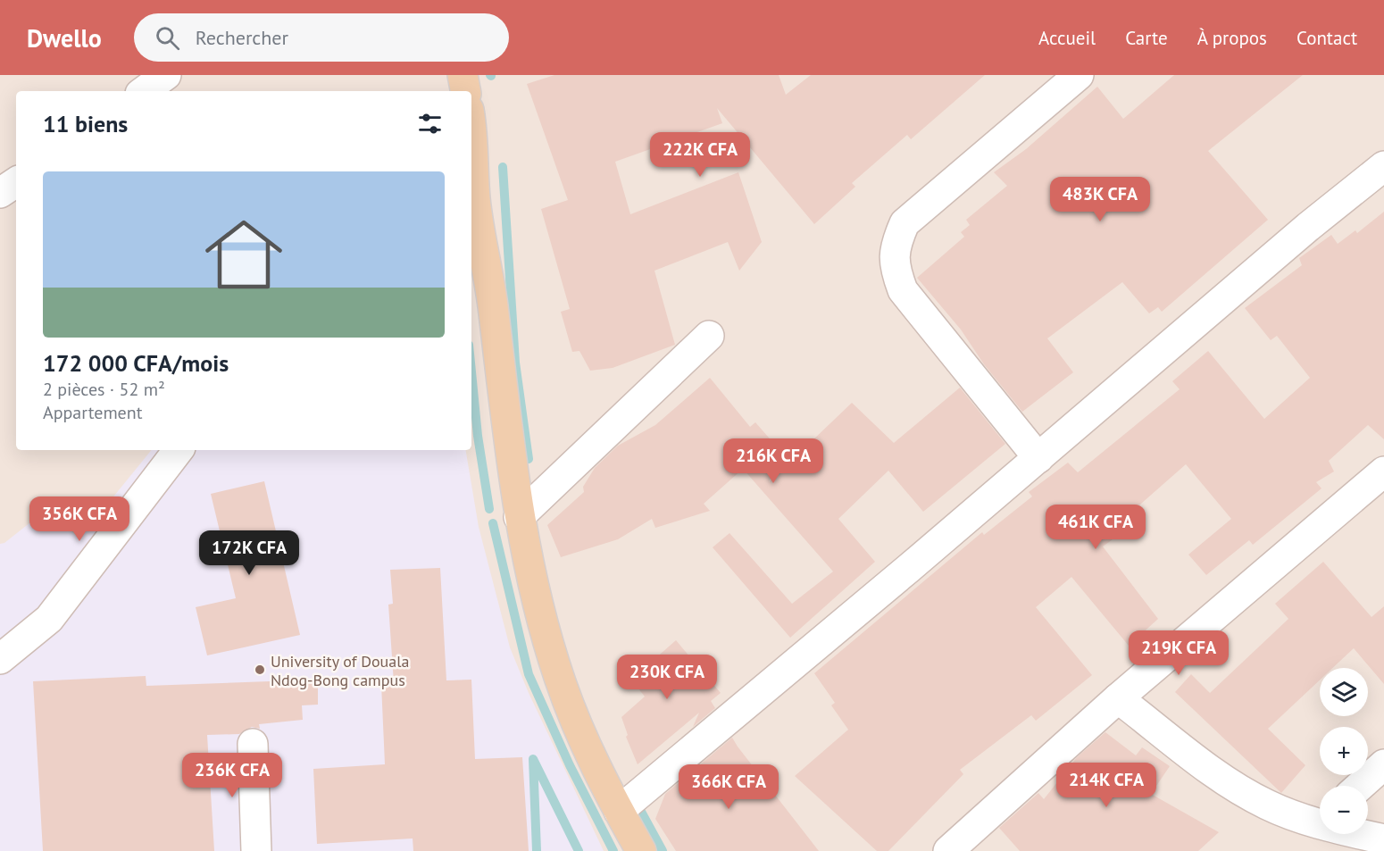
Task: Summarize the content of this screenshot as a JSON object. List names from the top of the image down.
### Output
{
  "places": ["University of Douala Ndog-Bong campus"],
  "page": {
    "header": "Dwello",
    "search": "Rechercher",
    "nav": [
      "Accueil",
      "Carte",
      "À propos",
      "Contact"
    ],
    "heading": "11 biens",
    "price": [
      "222K CFA",
      "483K CFA",
      "216K CFA",
      "356K CFA",
      "461K CFA",
      "172K CFA",
      "219K CFA",
      "230K CFA",
      "236K CFA",
      "214K CFA",
      "366K CFA"
    ],
    "list": [
      {
        "name": "172 000 CFA/mois",
        "note": "2 pièces · 52 m² · Appartement"
      }
    ],
    "map_buttons": ["+", "−"]
  }
}
